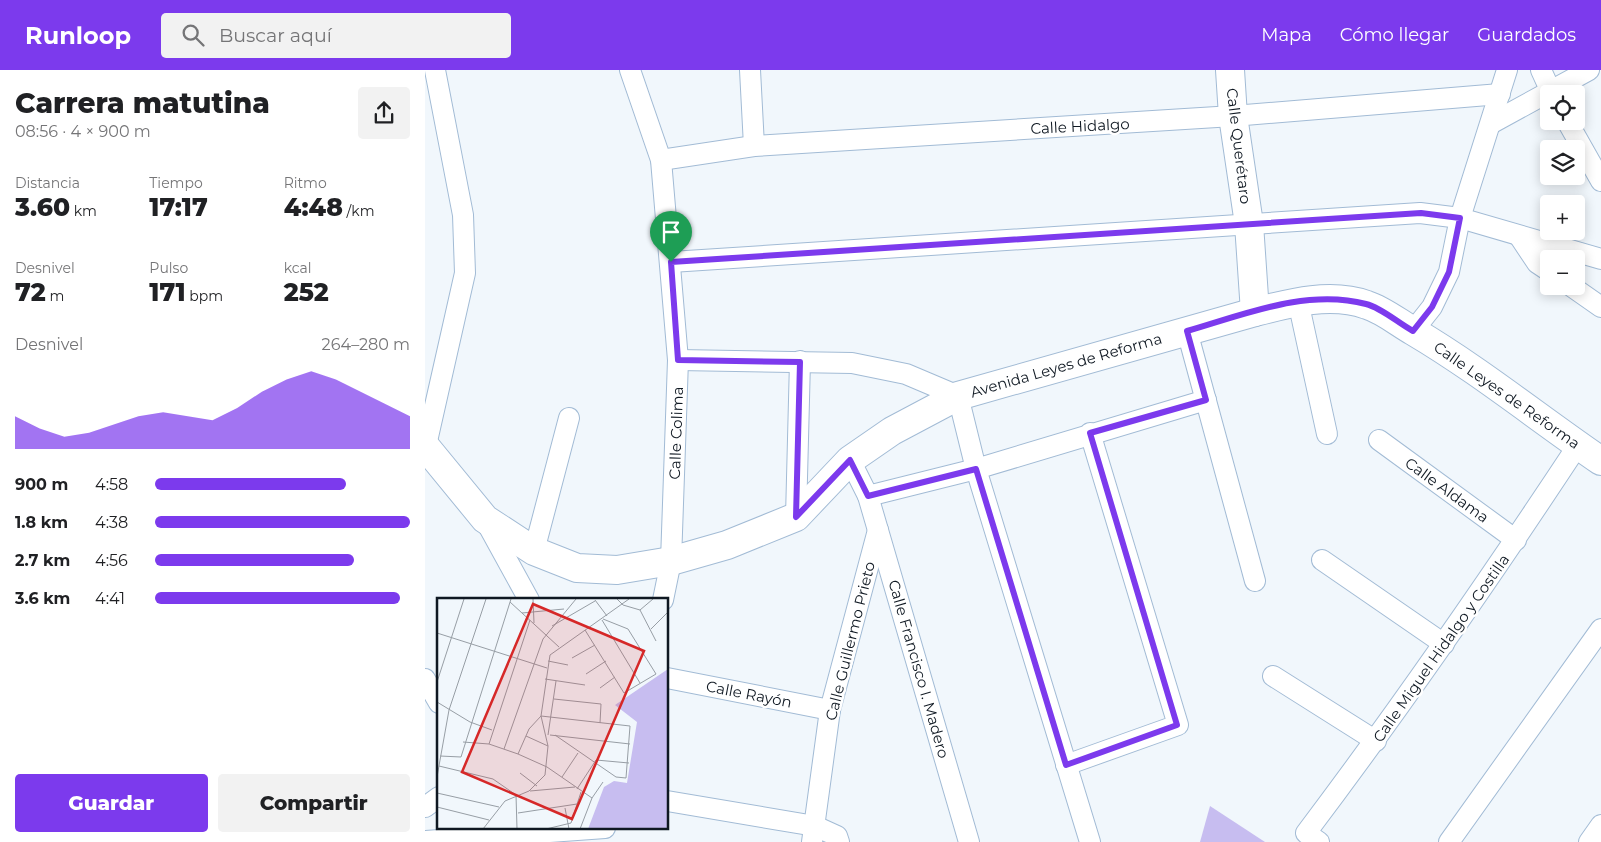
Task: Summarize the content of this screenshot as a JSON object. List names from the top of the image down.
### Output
{
  "streets": {
    "street": [
      "Calle Hidalgo",
      "Calle Querétaro",
      "Avenida Leyes de Reforma",
      "Calle Leyes de Reforma",
      "Calle Colima",
      "Calle Aldama",
      "Calle Guillermo Prieto",
      "Calle Miguel Hidalgo y Costilla",
      "Calle Francisco I. Madero",
      "Calle Rayón"
    ]
  },
  "crossings": [
    ["Calle Hidalgo", "Calle Querétaro"],
    ["Calle Hidalgo", "Calle Colima"],
    ["Calle Querétaro", "Avenida Leyes de Reforma"],
    ["Avenida Leyes de Reforma", "Calle Leyes de Reforma"],
    ["Avenida Leyes de Reforma", "Calle Francisco I. Madero"],
    ["Calle Leyes de Reforma", "Calle Miguel Hidalgo y Costilla"],
    ["Calle Aldama", "Calle Miguel Hidalgo y Costilla"],
    ["Calle Guillermo Prieto", "Calle Francisco I. Madero"],
    ["Calle Guillermo Prieto", "Calle Rayón"]
  ],
  "page": {
    "header": "Runloop",
    "search": "Buscar aquí",
    "nav": ["Mapa", "Cómo llegar", "Guardados"],
    "heading": ["Carrera matutina", "08:56 · 4 × 900 m"],
    "map_buttons": ["+", "−"],
    "stats": [
      ["Distancia", "3.60 km"],
      ["Tiempo", "17:17"],
      ["Ritmo", "4:48 /km"],
      ["Desnivel", "72 m"],
      ["Pulso", "171 bpm"],
      ["kcal", "252"]
    ],
    "chart": ["Desnivel", "264–280 m"],
    "list": [
      {
        "name": "900 m",
        "note": "4:58"
      },
      {
        "name": "1.8 km",
        "note": "4:38"
      },
      {
        "name": "2.7 km",
        "note": "4:56"
      },
      {
        "name": "3.6 km",
        "note": "4:41"
      }
    ],
    "buttons": ["Guardar", "Compartir"]
  }
}
